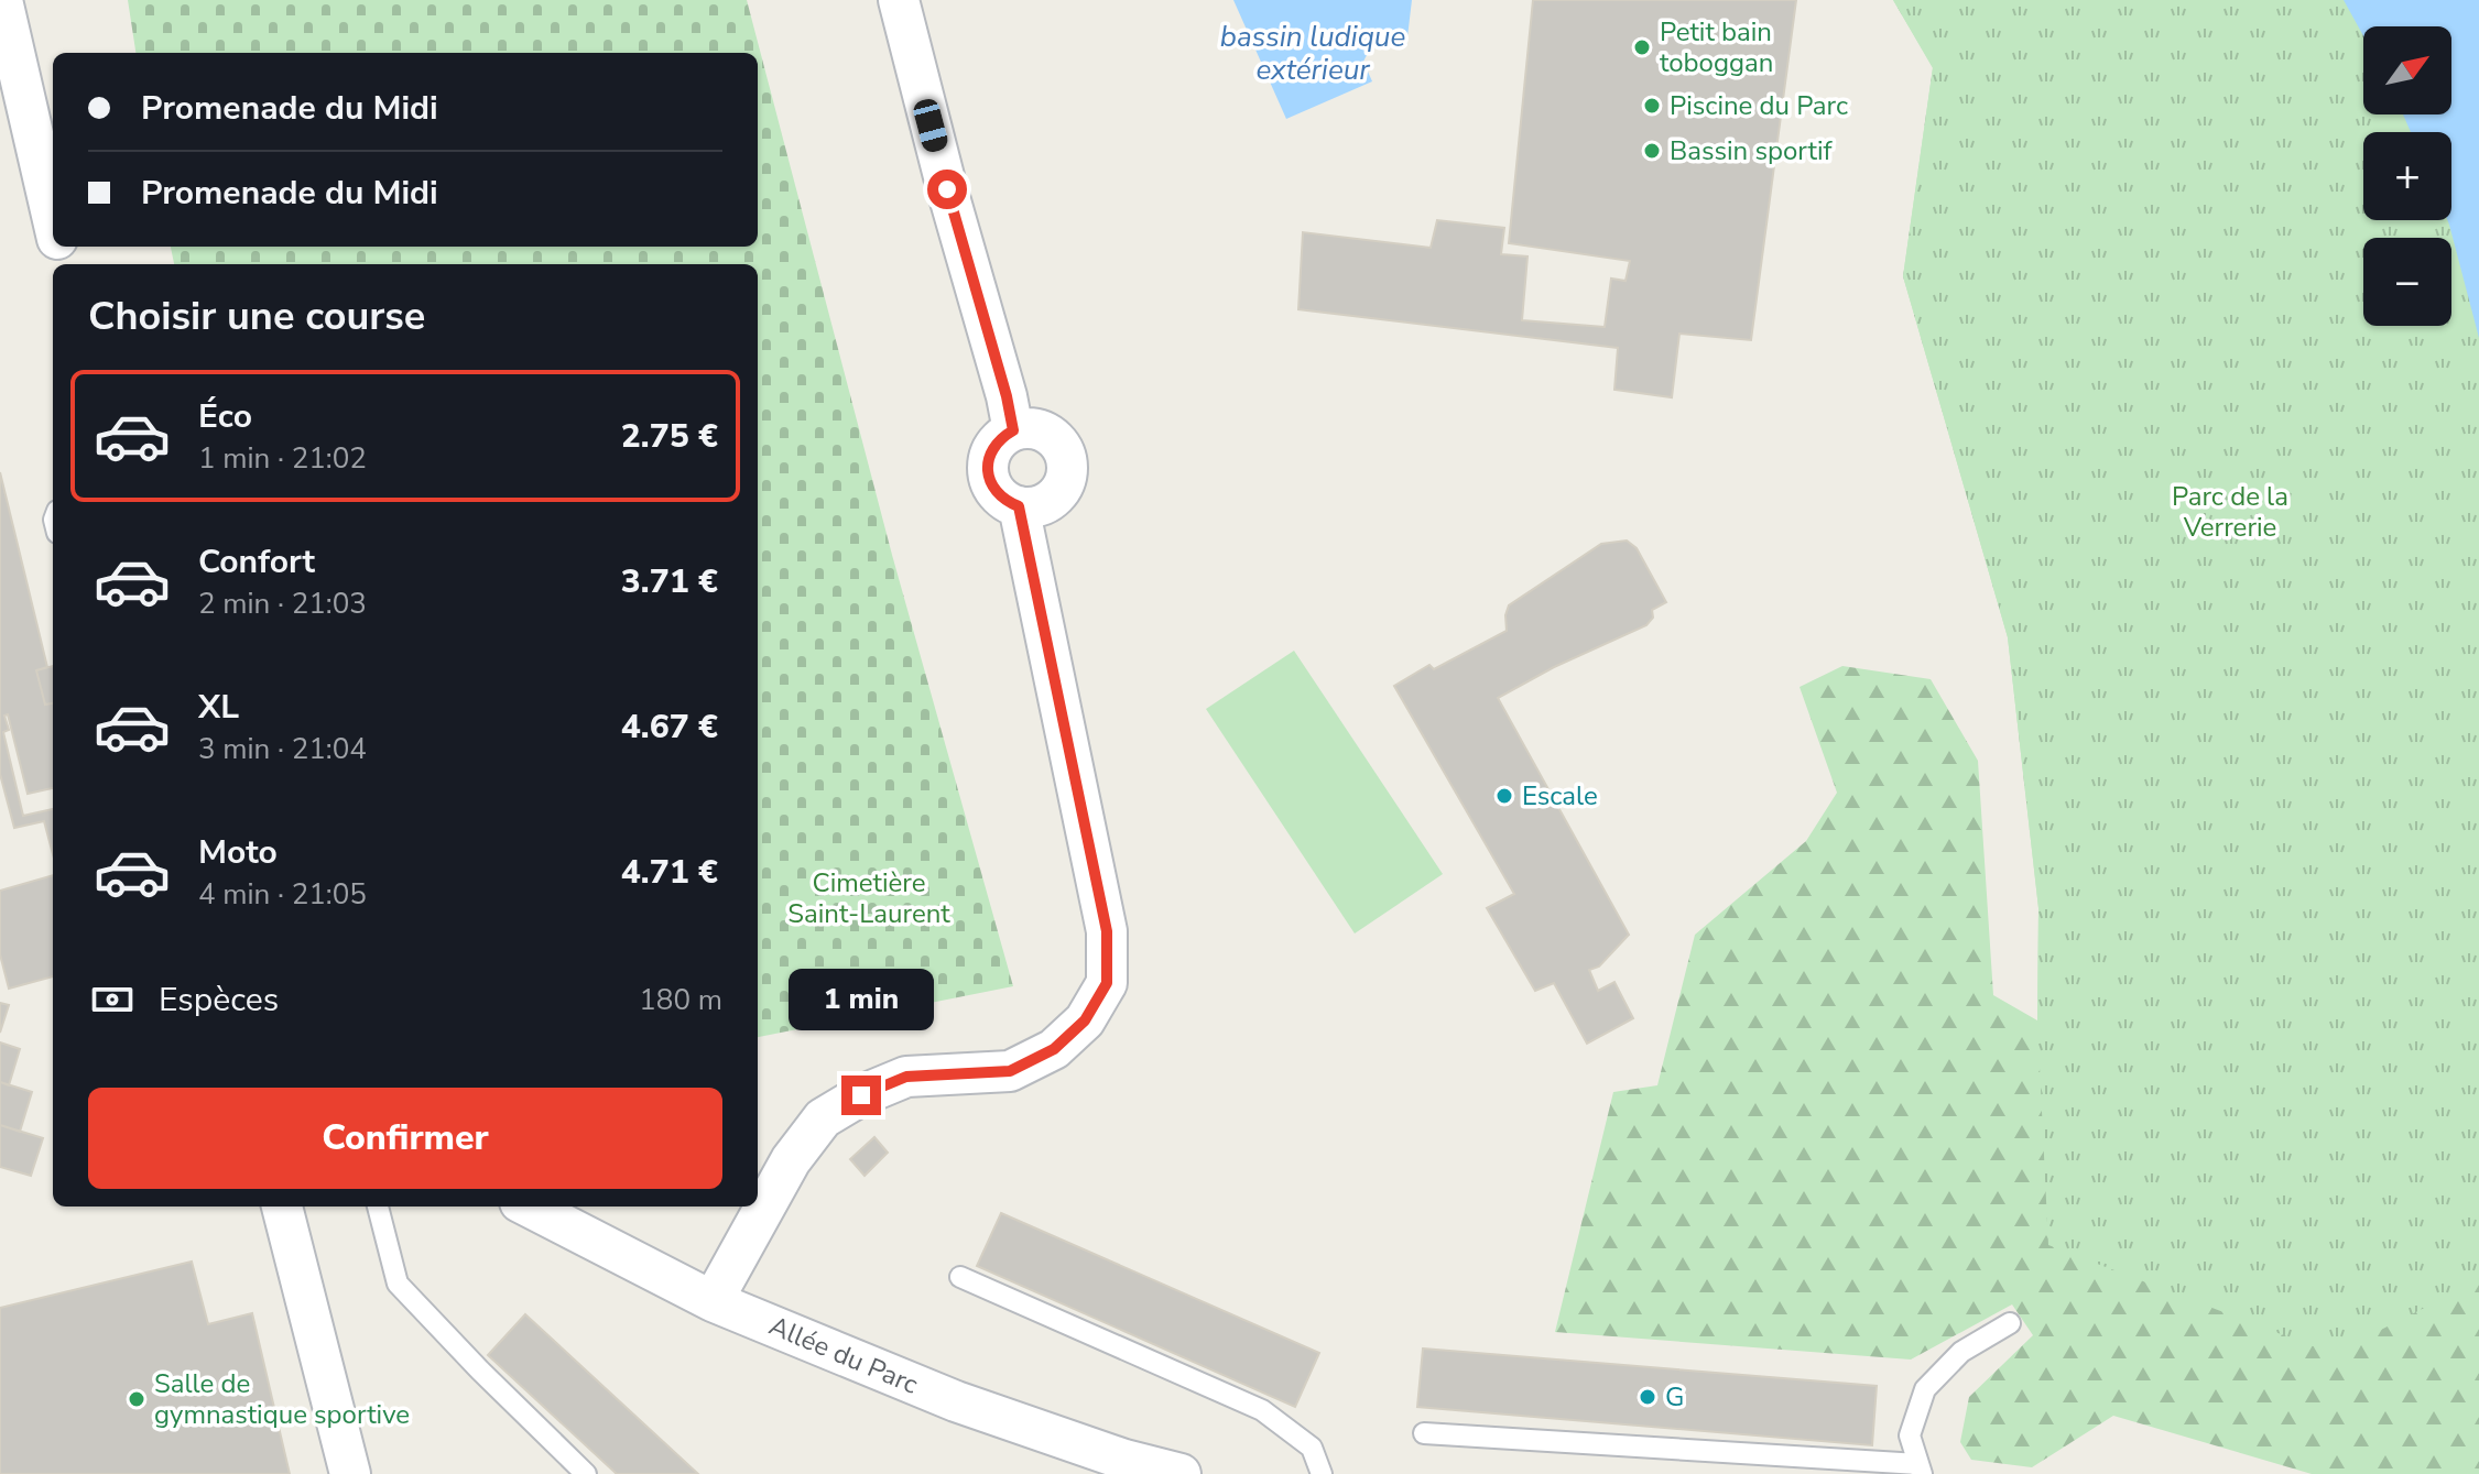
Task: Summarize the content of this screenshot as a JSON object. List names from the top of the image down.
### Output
{
  "streets": {
    "street": ["Allée du Parc"]
  },
  "water": ["bassin ludique extérieur"],
  "parks": ["Parc de la Verrerie", "Cimetière Saint-Laurent"],
  "places": [
    "Petit bain toboggan",
    "Piscine du Parc",
    "Bassin sportif",
    "Escale",
    "G",
    "Salle de gymnastique sportive"
  ],
  "north": "top right",
  "page": {
    "map_buttons": ["+", "−"],
    "banner": ["Promenade du Midi", "Promenade du Midi"],
    "heading": "Choisir une course",
    "list": [
      {
        "name": "Éco",
        "note": "1 min · 21:02",
        "value": "2.75 €"
      },
      {
        "name": "Confort",
        "note": "2 min · 21:03",
        "value": "3.71 €"
      },
      {
        "name": "XL",
        "note": "3 min · 21:04",
        "value": "4.67 €"
      },
      {
        "name": "Moto",
        "note": "4 min · 21:05",
        "value": "4.71 €"
      }
    ],
    "pay": ["Espèces", "180 m"],
    "bubble": "1 min",
    "buttons": "Confirmer"
  }
}
